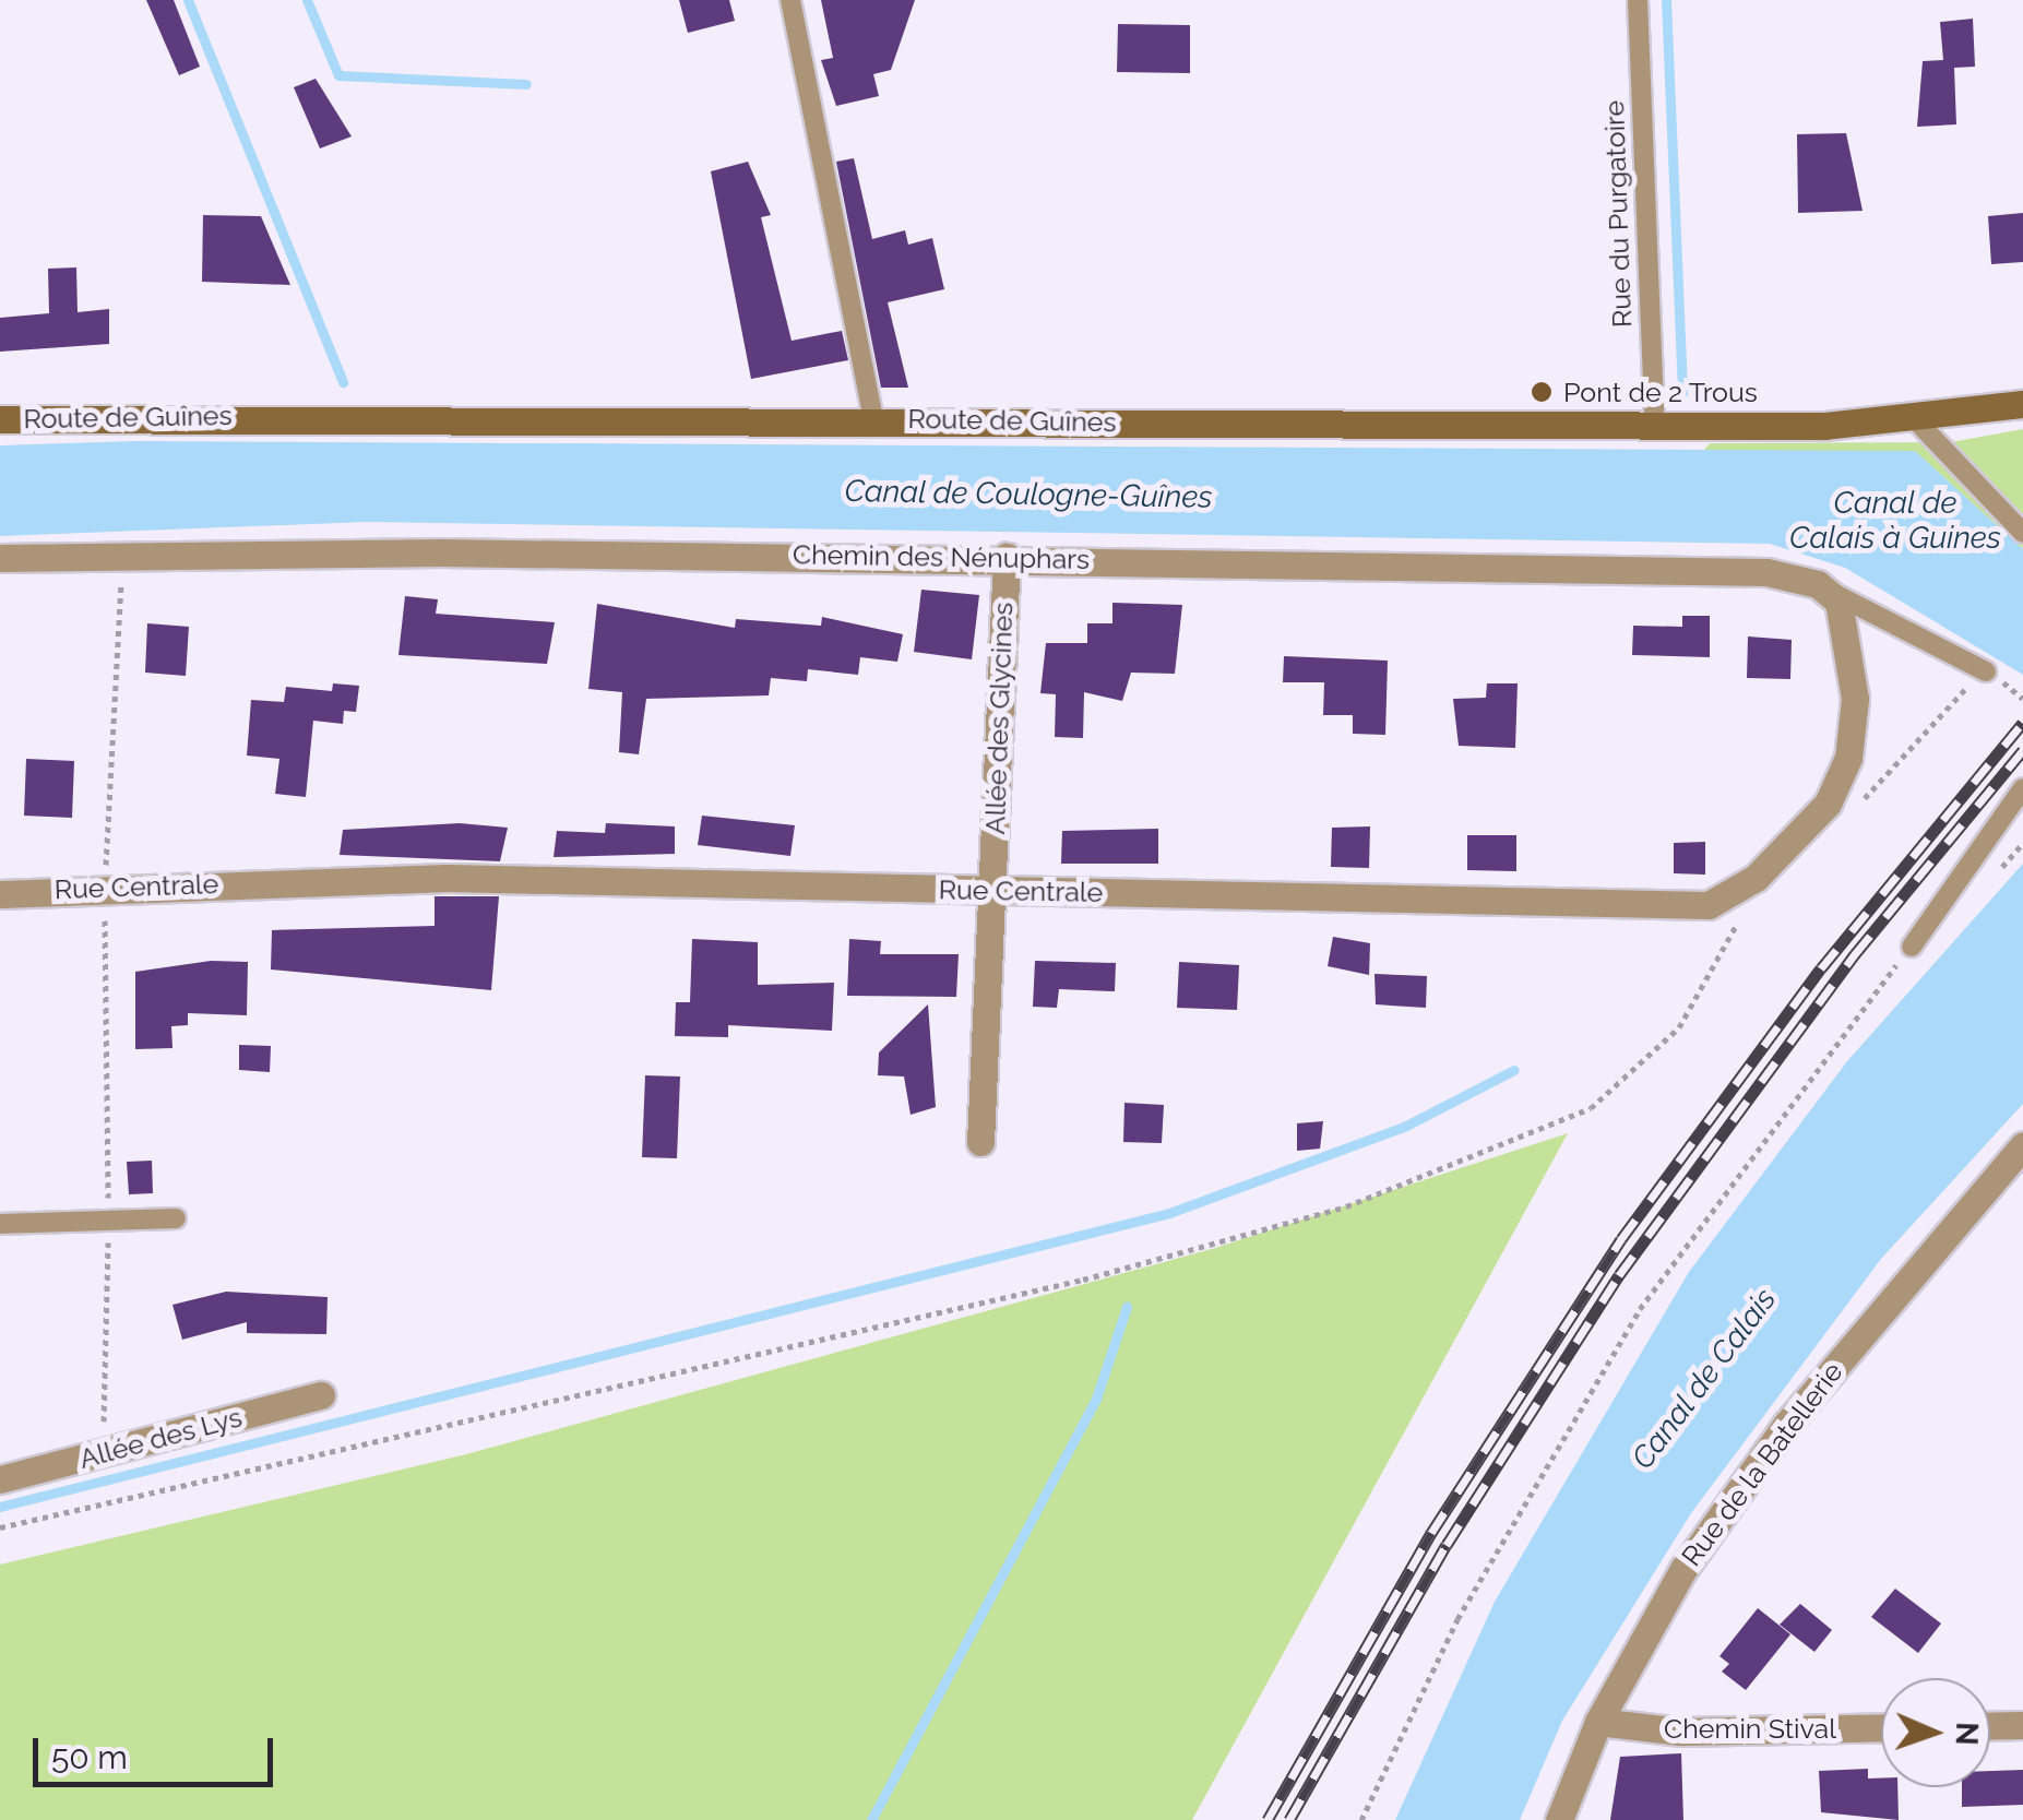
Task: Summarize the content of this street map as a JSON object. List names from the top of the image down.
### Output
{
  "streets": {
    "main road": ["Route de Guînes"],
    "street": [
      "Chemin des Nénuphars",
      "Allée des Glycines",
      "Rue Centrale",
      "Allée des Lys",
      "Rue de la Batellerie",
      "Chemin Stival"
    ],
    "lane": ["Rue du Purgatoire"]
  },
  "crossings": [
    ["Rue du Purgatoire", "Route de Guînes"],
    ["Chemin des Nénuphars", "Allée des Glycines"],
    ["Chemin des Nénuphars", "Rue Centrale"],
    ["Allée des Glycines", "Rue Centrale"],
    ["Rue de la Batellerie", "Chemin Stival"]
  ],
  "water": ["Canal de Coulogne-Guînes", "Canal de Calais à Guines", "Canal de Calais"],
  "places": ["Pont de 2 Trous"],
  "scale_bar": "50 m",
  "north": "right"
}
